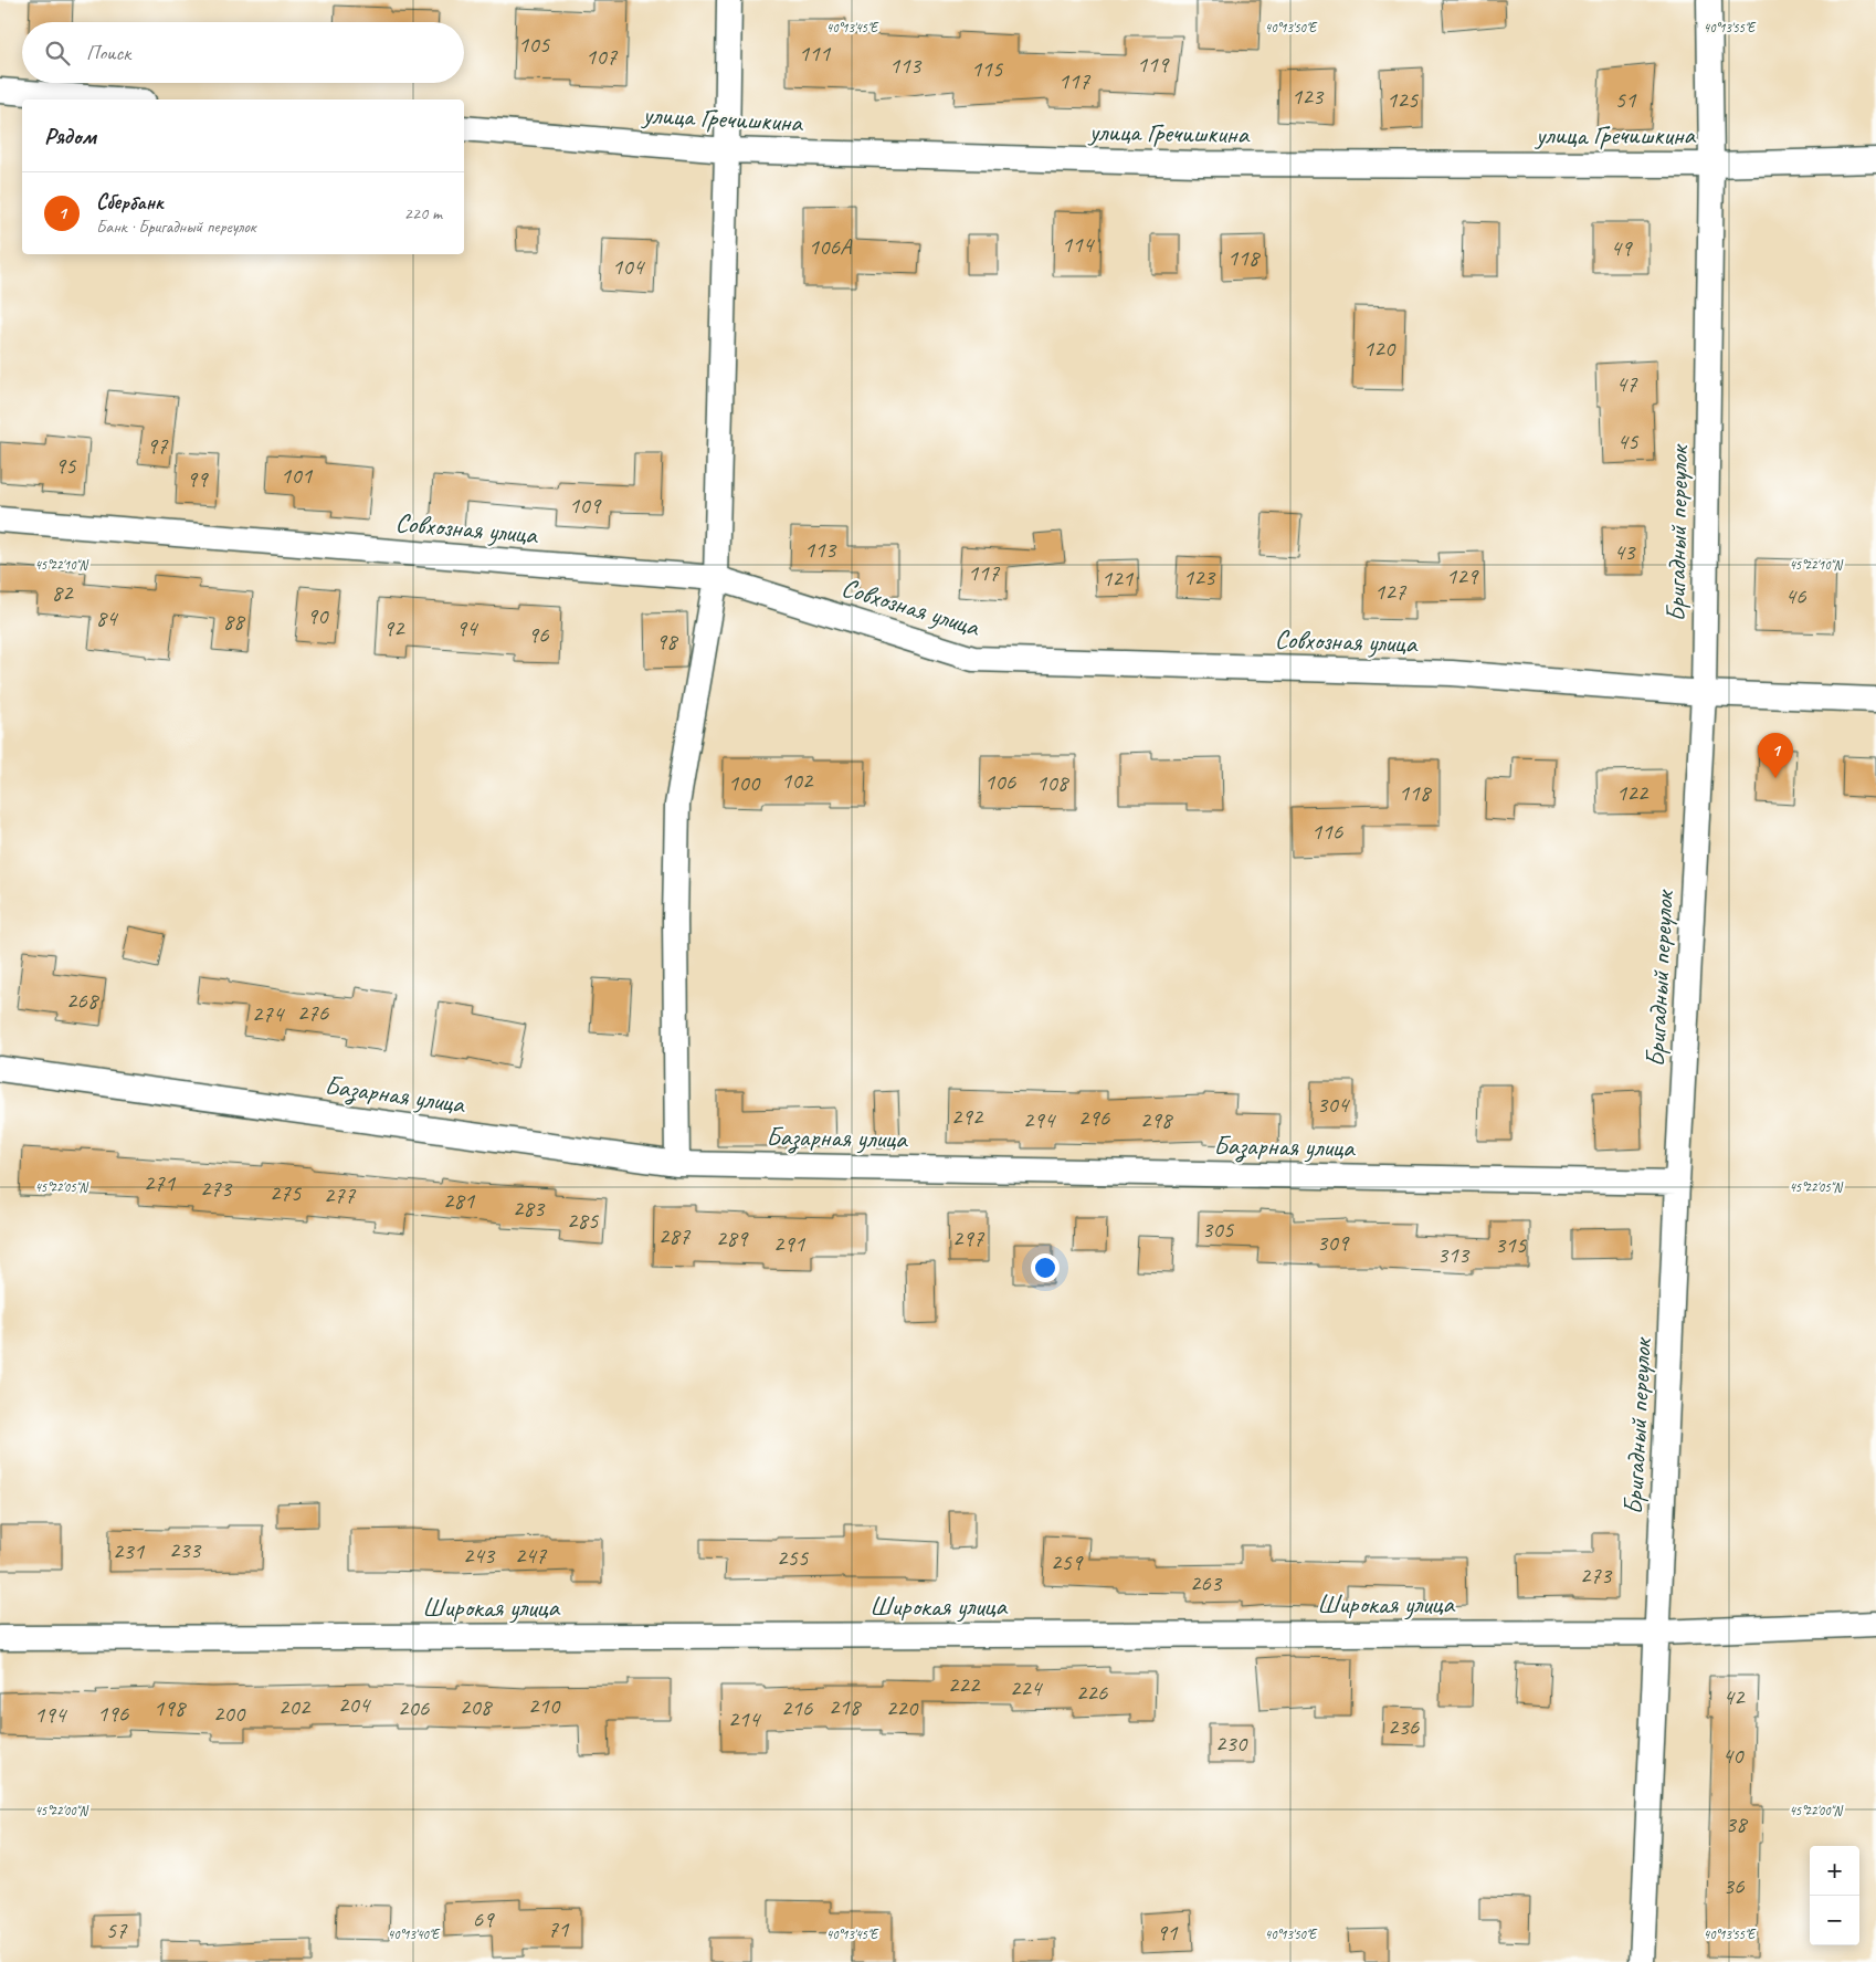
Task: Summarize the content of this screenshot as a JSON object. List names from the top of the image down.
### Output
{
  "streets": {
    "street": [
      "улица Гречишкина",
      "Совхозная улица",
      "Бригадный переулок",
      "Базарная улица",
      "Широкая улица"
    ]
  },
  "crossings": [
    ["улица Гречишкина", "Бригадный переулок"],
    ["Совхозная улица", "Бригадный переулок"],
    ["Бригадный переулок", "Базарная улица"],
    ["Бригадный переулок", "Широкая улица"]
  ],
  "house_numbers": [
    "105",
    "111",
    "107",
    "119",
    "113",
    "115",
    "117",
    "123",
    "125",
    "51",
    "114",
    "106А",
    "49",
    "118",
    "104",
    "120",
    "47",
    "45",
    "97",
    "95",
    "101",
    "99",
    "109",
    "113",
    "43",
    "117",
    "129",
    "123",
    "121",
    "127",
    "82",
    "46",
    "90",
    "84",
    "88",
    "92",
    "94",
    "96",
    "98",
    "102",
    "106",
    "100",
    "108",
    "118",
    "122",
    "116",
    "268",
    "276",
    "274",
    "304",
    "292",
    "296",
    "294",
    "298",
    "271",
    "273",
    "275",
    "277",
    "281",
    "283",
    "285",
    "305",
    "287",
    "289",
    "297",
    "309",
    "291",
    "315",
    "313",
    "233",
    "231",
    "243",
    "247",
    "255",
    "259",
    "273",
    "263",
    "222",
    "224",
    "226",
    "42",
    "204",
    "210",
    "202",
    "208",
    "218",
    "198",
    "206",
    "216",
    "220",
    "196",
    "200",
    "194",
    "214",
    "236",
    "230",
    "40",
    "38",
    "36",
    "69",
    "71",
    "57",
    "91"
  ],
  "page": {
    "search": "Поиск",
    "heading": "Рядом",
    "list": [
      {
        "mark": "1",
        "name": "Сбербанк",
        "note": "Банк · Бригадный переулок",
        "value": "220 m"
      }
    ],
    "pins": "1",
    "map_buttons": ["+", "−"]
  },
  "coordinates": [
    "40°13'45\"E",
    "40°13'50\"E",
    "40°13'55\"E",
    "45°22'10\"N",
    "45°22'05\"N",
    "45°22'00\"N",
    "40°13'40\"E"
  ]
}
